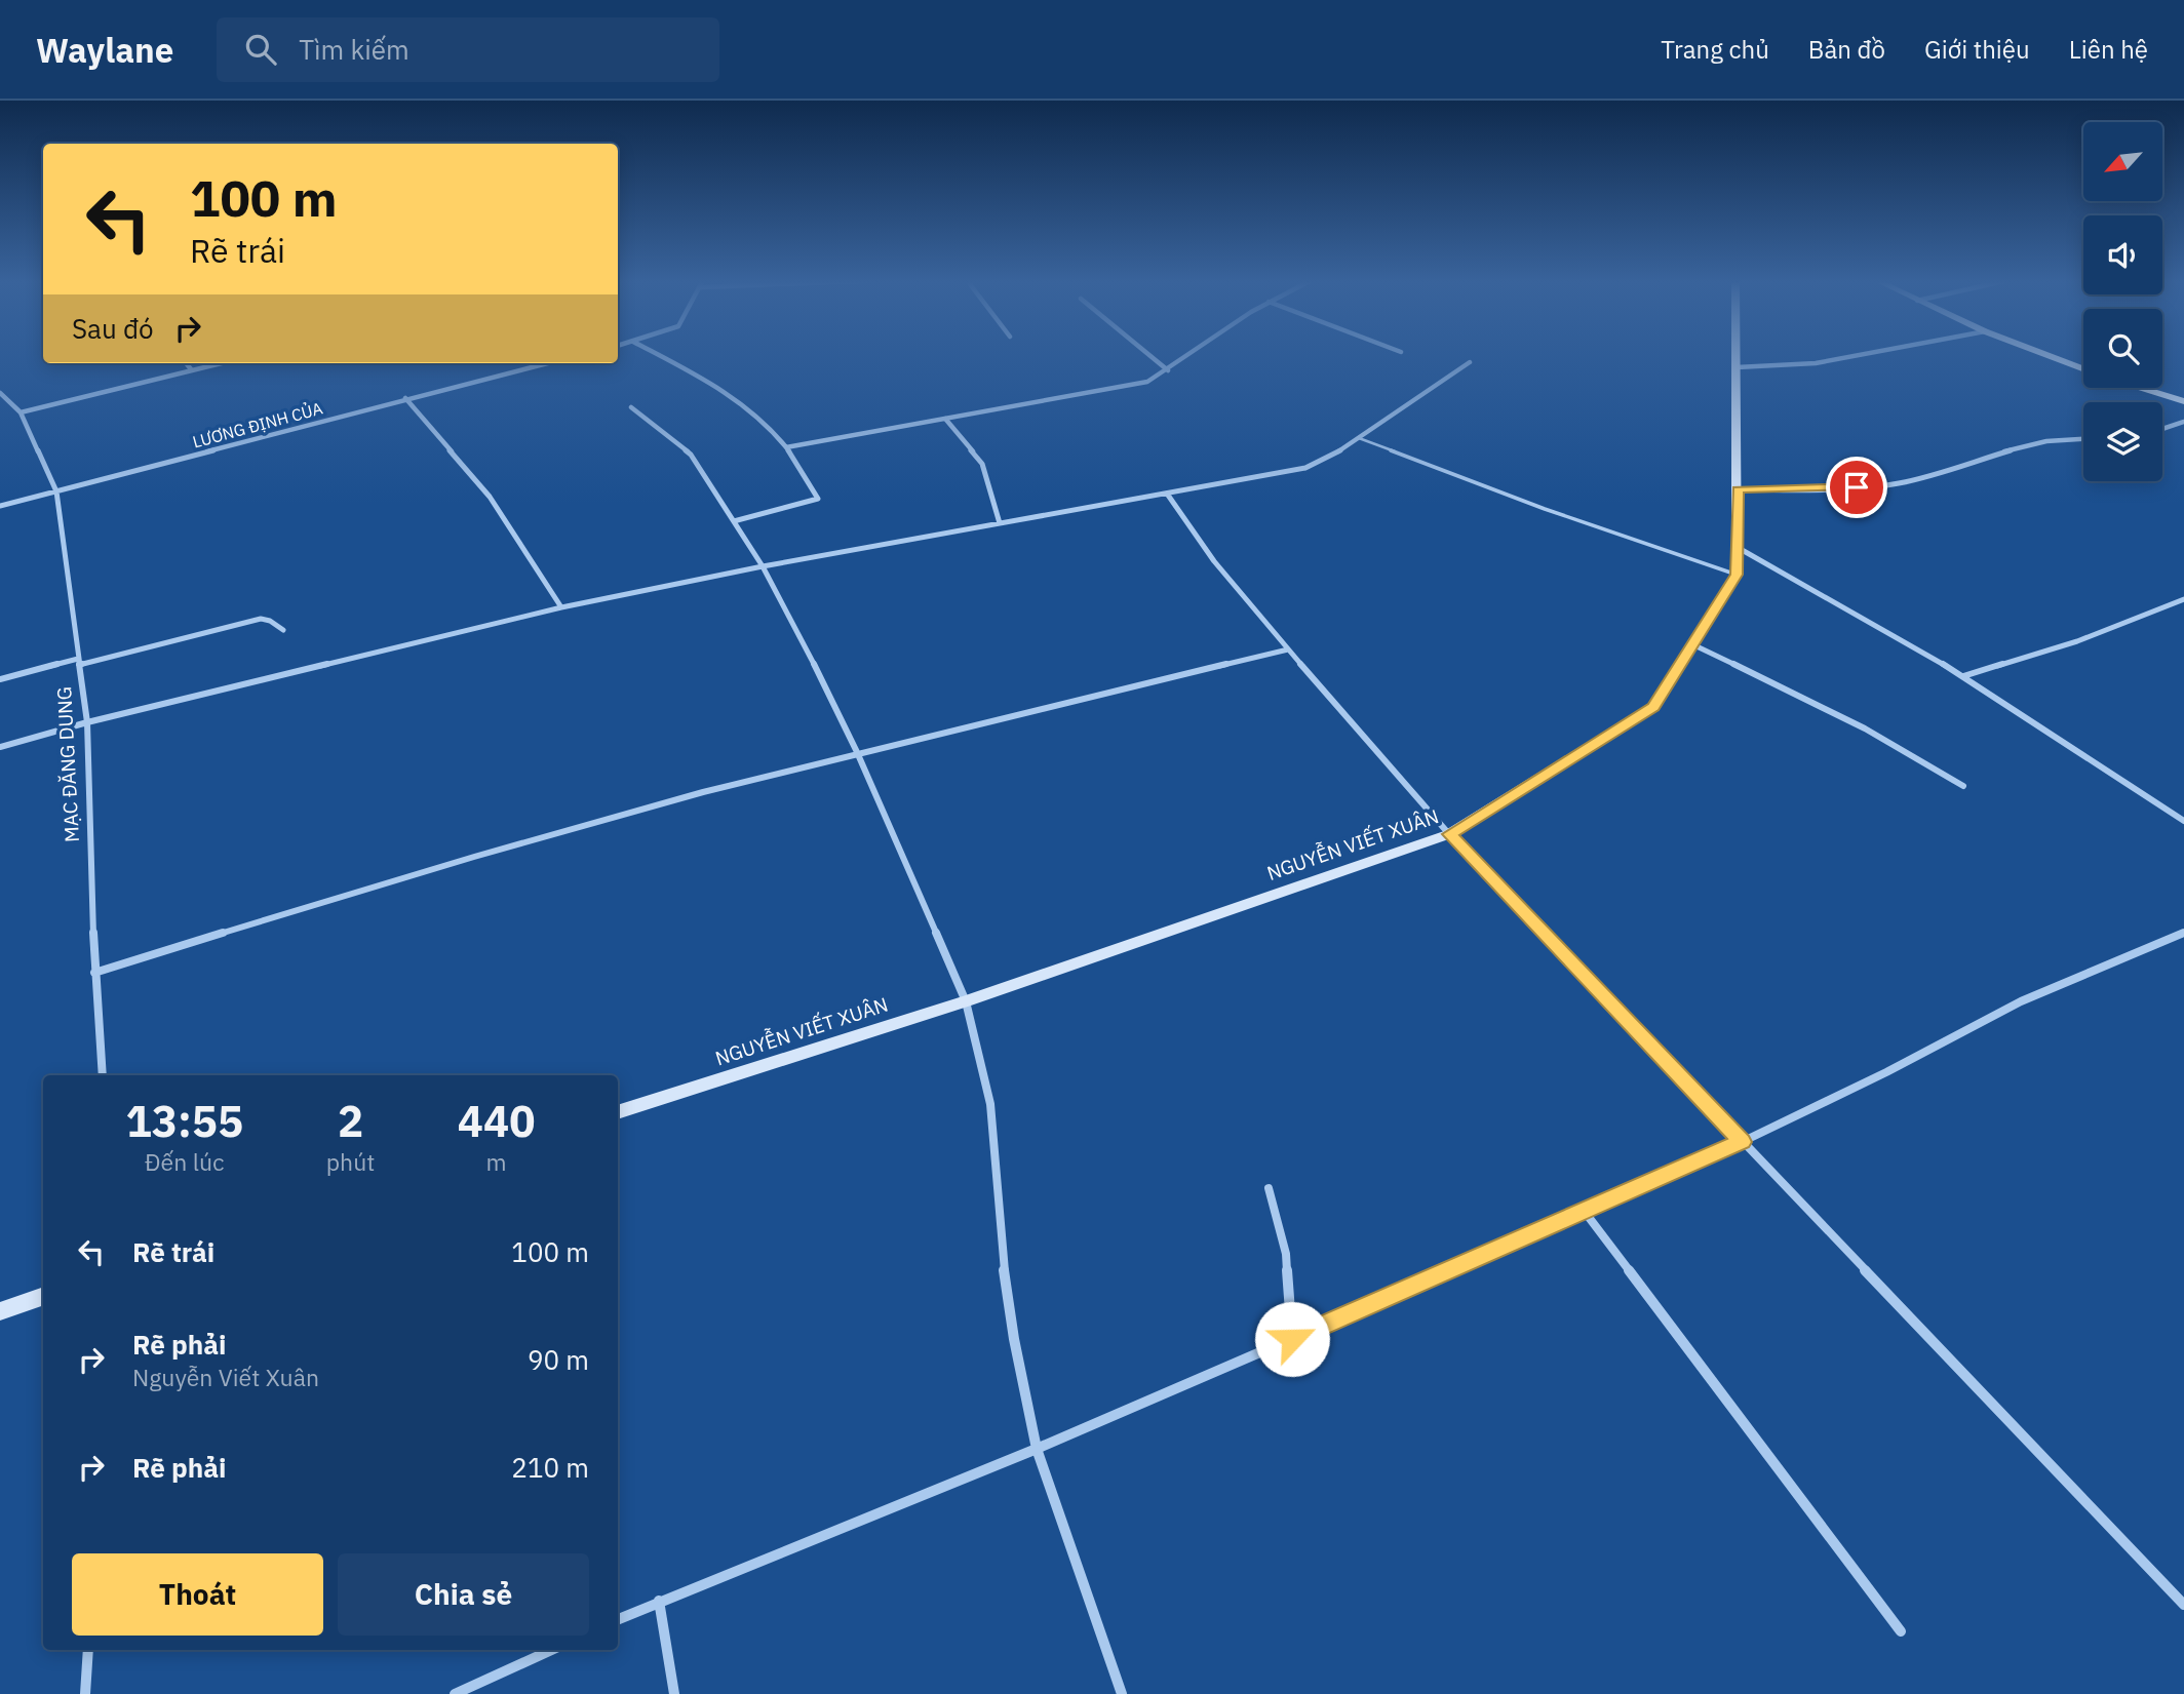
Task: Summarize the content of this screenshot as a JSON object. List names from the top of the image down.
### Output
{
  "streets": {
    "street": ["LƯƠNG ĐỊNH CỦA", "MẠC ĐĂNG DUNG", "NGUYỄN VIẾT XUÂN"]
  },
  "crossings": [
    ["LƯƠNG ĐỊNH CỦA", "MẠC ĐĂNG DUNG"]
  ],
  "north": "bottom left",
  "page": {
    "header": "Waylane",
    "search": "Tìm kiếm",
    "nav": [
      "Trang chủ",
      "Bản đồ",
      "Giới thiệu",
      "Liên hệ"
    ],
    "turn": ["100 m", "Rẽ trái"],
    "then": "Sau đó",
    "eta": [
      "13:55",
      "Đến lúc",
      "2",
      "phút",
      "440",
      "m"
    ],
    "list": [
      {
        "name": "Rẽ trái",
        "value": "100 m"
      },
      {
        "name": "Rẽ phải",
        "note": "Nguyễn Viết Xuân",
        "value": "90 m"
      },
      {
        "name": "Rẽ phải",
        "value": "210 m"
      }
    ],
    "buttons": ["Thoát", "Chia sẻ"]
  }
}
